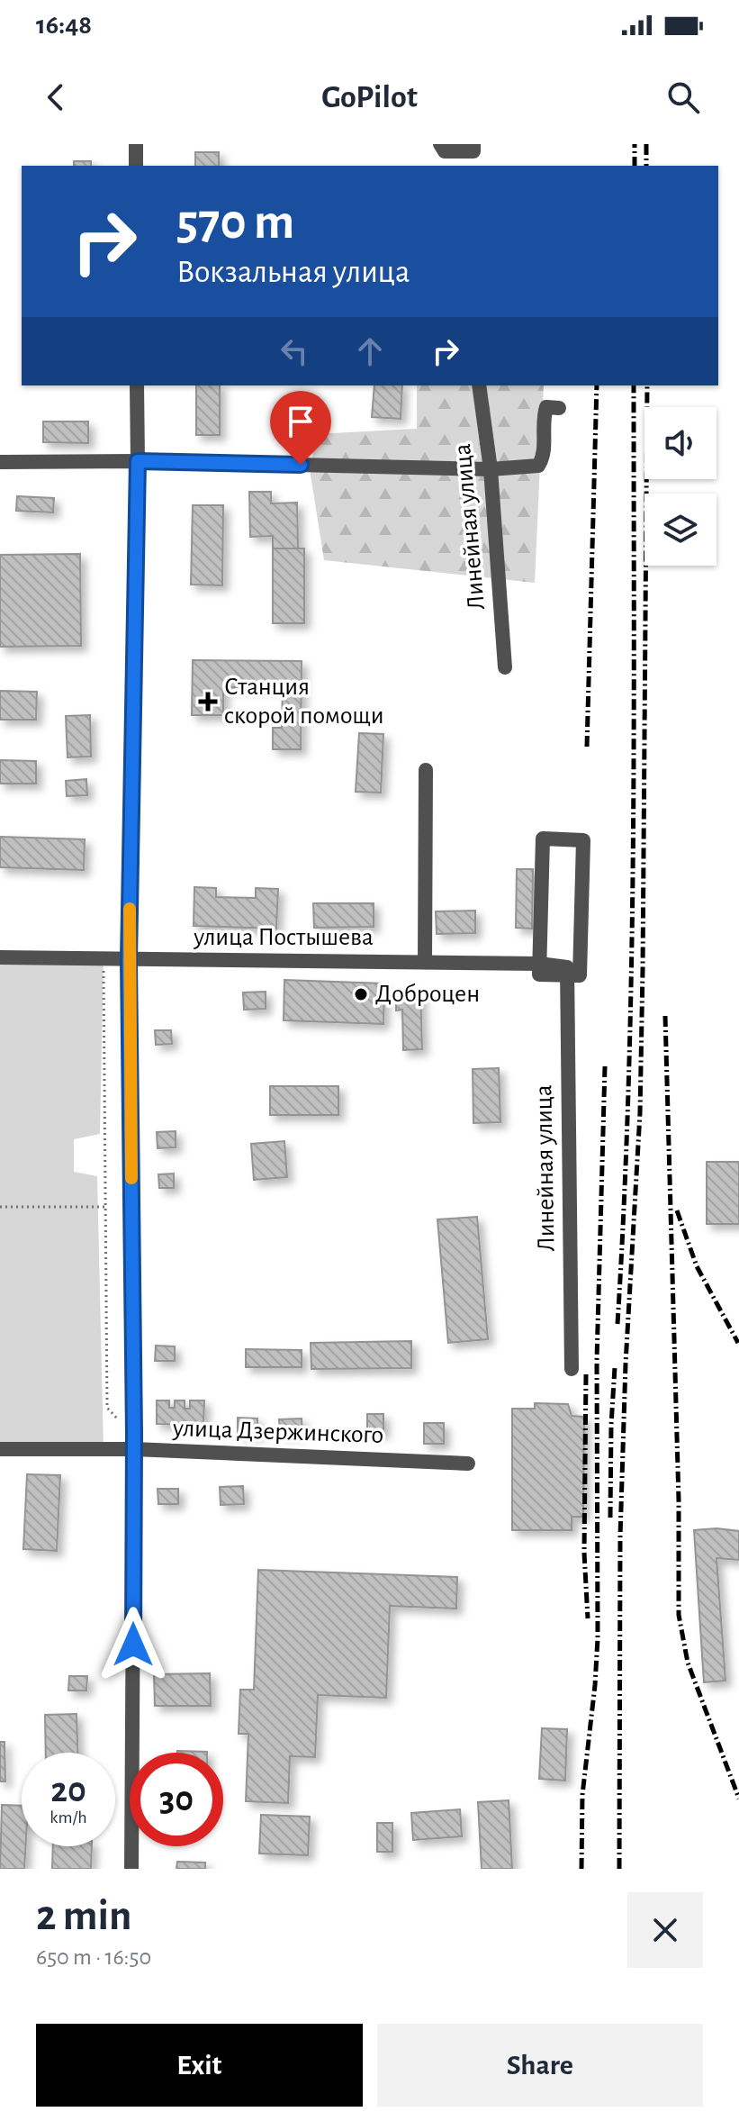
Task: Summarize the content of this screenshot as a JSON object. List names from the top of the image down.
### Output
{
  "streets": {
    "street": ["Линейная улица", "улица Постышева", "улица Дзержинского"]
  },
  "crossings": [
    ["Линейная улица", "улица Постышева"]
  ],
  "places": {
    "health": ["Станция скорой помощи"],
    "other": ["Доброцен"]
  },
  "page": {
    "status": "16:48",
    "header": "GoPilot",
    "turn": ["570 m", "Вокзальная улица"],
    "speed": "20 km/h",
    "limit": "30",
    "heading": ["2 min", "650 m · 16:50"],
    "buttons": ["Exit", "Share"]
  }
}
